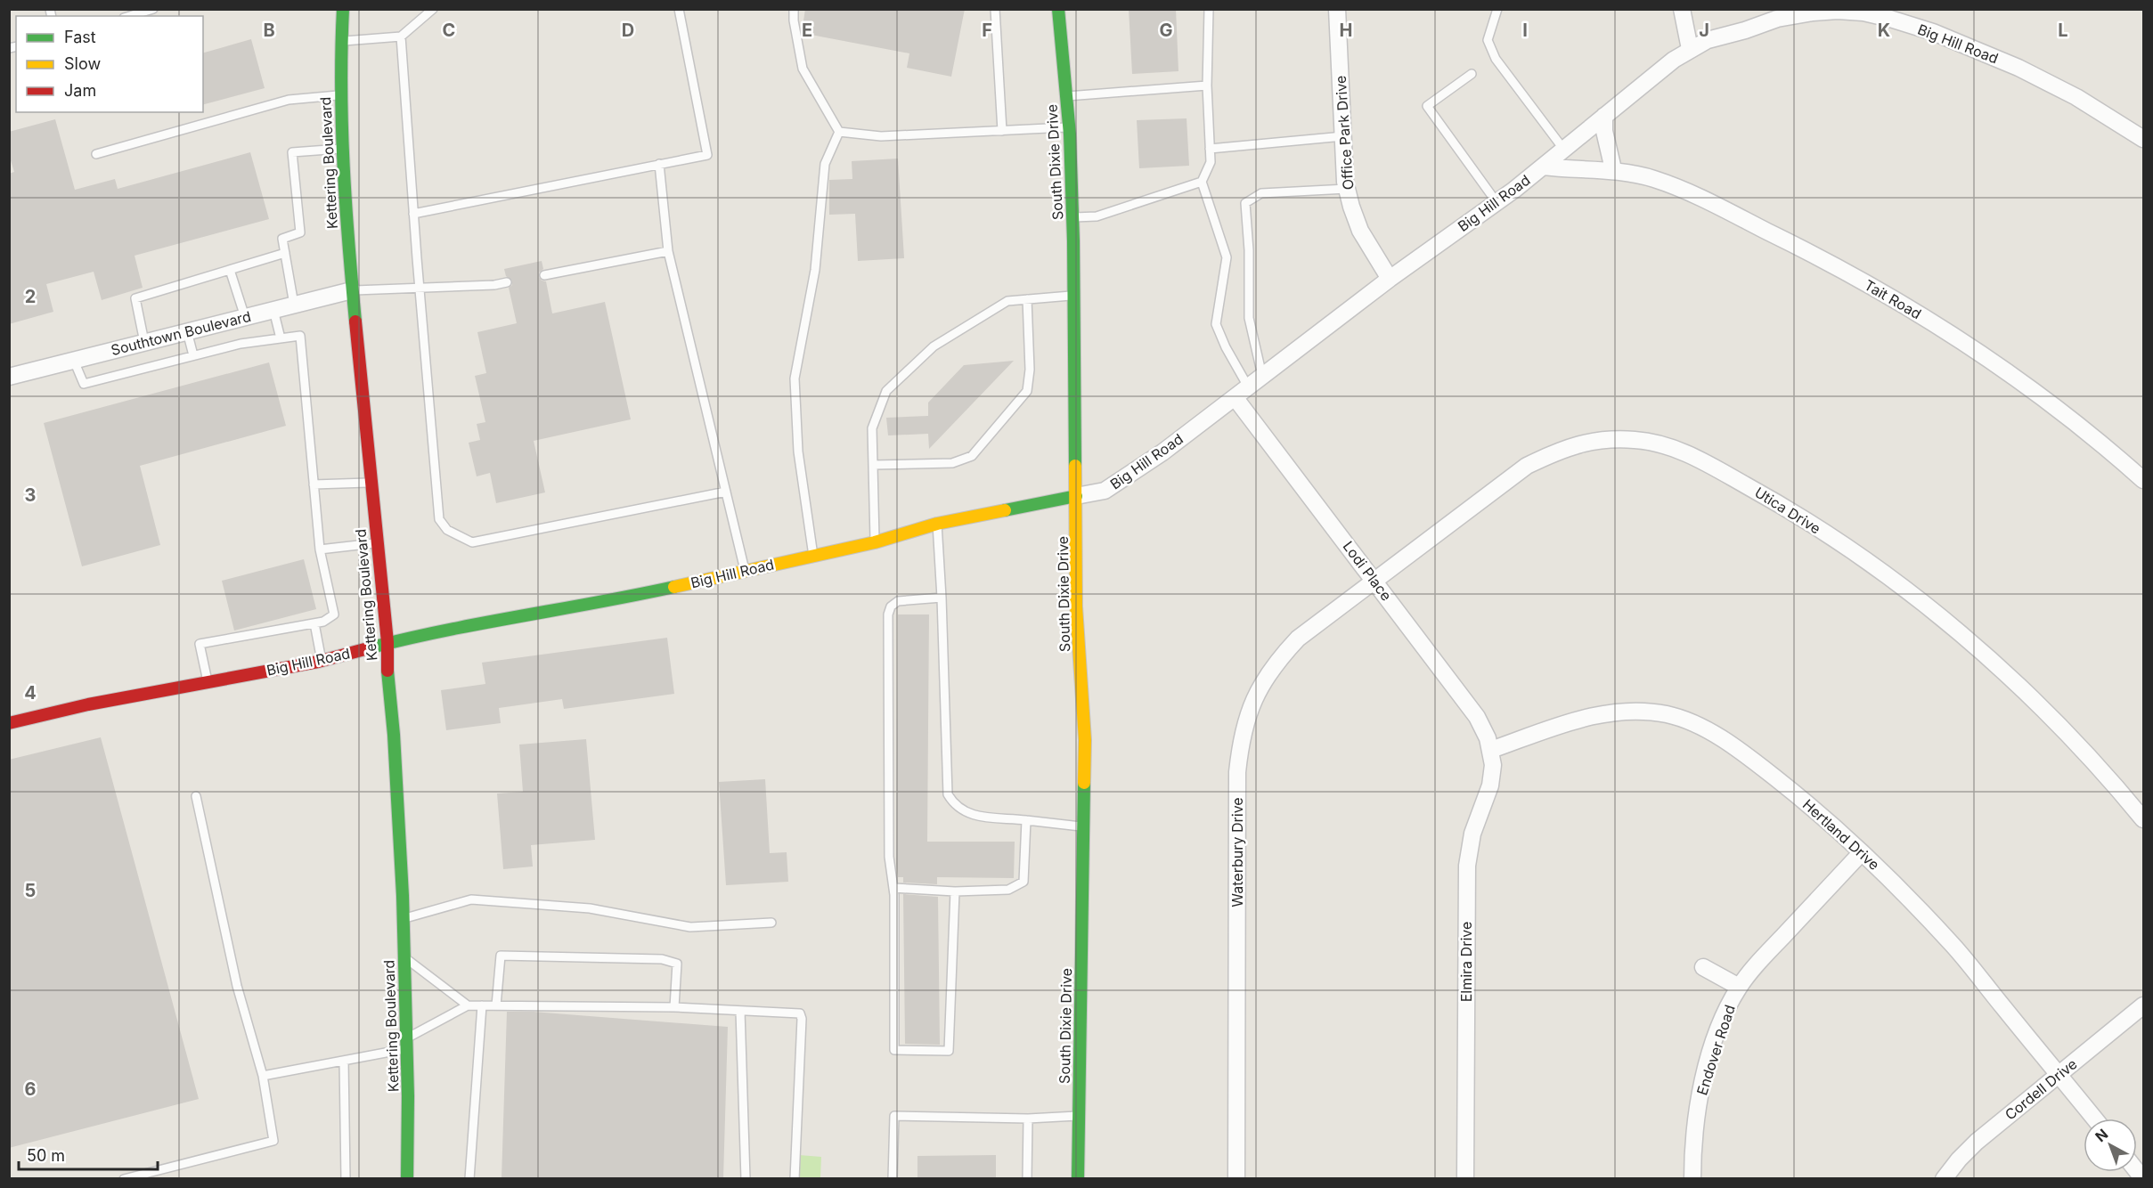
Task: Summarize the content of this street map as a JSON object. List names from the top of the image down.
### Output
{
  "streets": {
    "main road": ["Big Hill Road", "South Dixie Drive", "Kettering Boulevard"],
    "street": [
      "Office Park Drive",
      "Tait Road",
      "Southtown Boulevard",
      "Utica Drive",
      "Lodi Place",
      "Hertland Drive",
      "Waterbury Drive",
      "Elmira Drive",
      "Endover Road",
      "Cordell Drive"
    ]
  },
  "crossings": [
    ["Big Hill Road", "Office Park Drive"],
    ["Big Hill Road", "South Dixie Drive"],
    ["Big Hill Road", "Kettering Boulevard"],
    ["Big Hill Road", "Tait Road"],
    ["Big Hill Road", "Lodi Place"],
    ["Kettering Boulevard", "Southtown Boulevard"],
    ["Utica Drive", "Lodi Place"],
    ["Utica Drive", "Waterbury Drive"],
    ["Lodi Place", "Hertland Drive"],
    ["Lodi Place", "Waterbury Drive"],
    ["Lodi Place", "Elmira Drive"],
    ["Hertland Drive", "Elmira Drive"],
    ["Hertland Drive", "Endover Road"],
    ["Hertland Drive", "Cordell Drive"]
  ],
  "legend": ["Fast", "Slow", "Jam"],
  "scale_bar": "50 m",
  "north": "top left",
  "grid": {
    "columns": [
      "B",
      "C",
      "D",
      "E",
      "F",
      "G",
      "H",
      "I",
      "J",
      "K",
      "L"
    ],
    "rows": [
      "2",
      "3",
      "4",
      "5",
      "6"
    ]
  }
}
